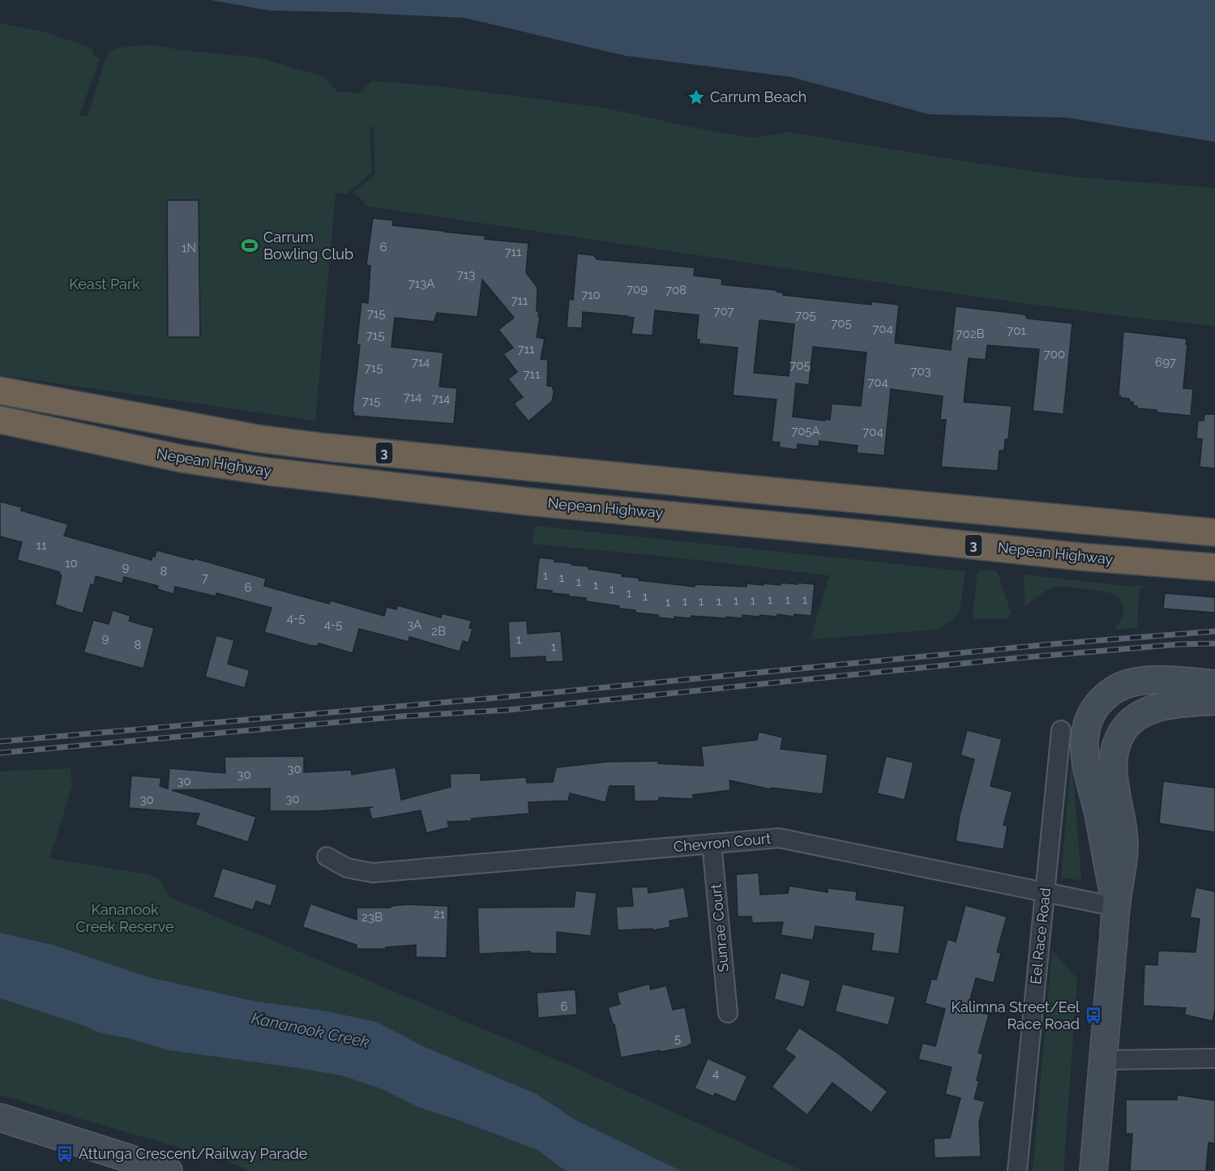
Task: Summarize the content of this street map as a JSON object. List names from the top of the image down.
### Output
{
  "streets": {
    "highway": ["3", "Nepean Highway"],
    "street": ["Chevron Court", "Sunrae Court", "Eel Race Road"]
  },
  "crossings": [
    ["Chevron Court", "Sunrae Court"],
    ["Chevron Court", "Eel Race Road"]
  ],
  "water": ["Kananook Creek"],
  "parks": ["Keast Park", "Kananook Creek Reserve"],
  "places": {
    "place": ["Carrum Beach"],
    "sports": ["Carrum Bowling Club"],
    "bus stop": ["Kalimna Street/Eel Race Road", "Attunga Crescent/Railway Parade"]
  },
  "house_numbers": [
    "6",
    "1N",
    "711",
    "713",
    "713A",
    "709",
    "708",
    "710",
    "711",
    "707",
    "715",
    "705",
    "705",
    "704",
    "701",
    "702B",
    "715",
    "711",
    "700",
    "714",
    "697",
    "705",
    "715",
    "703",
    "711",
    "704",
    "714",
    "714",
    "715",
    "705A",
    "704",
    "11",
    "10",
    "9",
    "8",
    "1",
    "7",
    "1",
    "1",
    "1",
    "6",
    "1",
    "1",
    "1",
    "1",
    "1",
    "1",
    "1",
    "1",
    "1",
    "1",
    "1",
    "1",
    "4-5",
    "4-5",
    "3A",
    "2B",
    "9",
    "1",
    "8",
    "1",
    "30",
    "30",
    "30",
    "30",
    "30",
    "21",
    "23B",
    "6",
    "5",
    "4"
  ]
}
